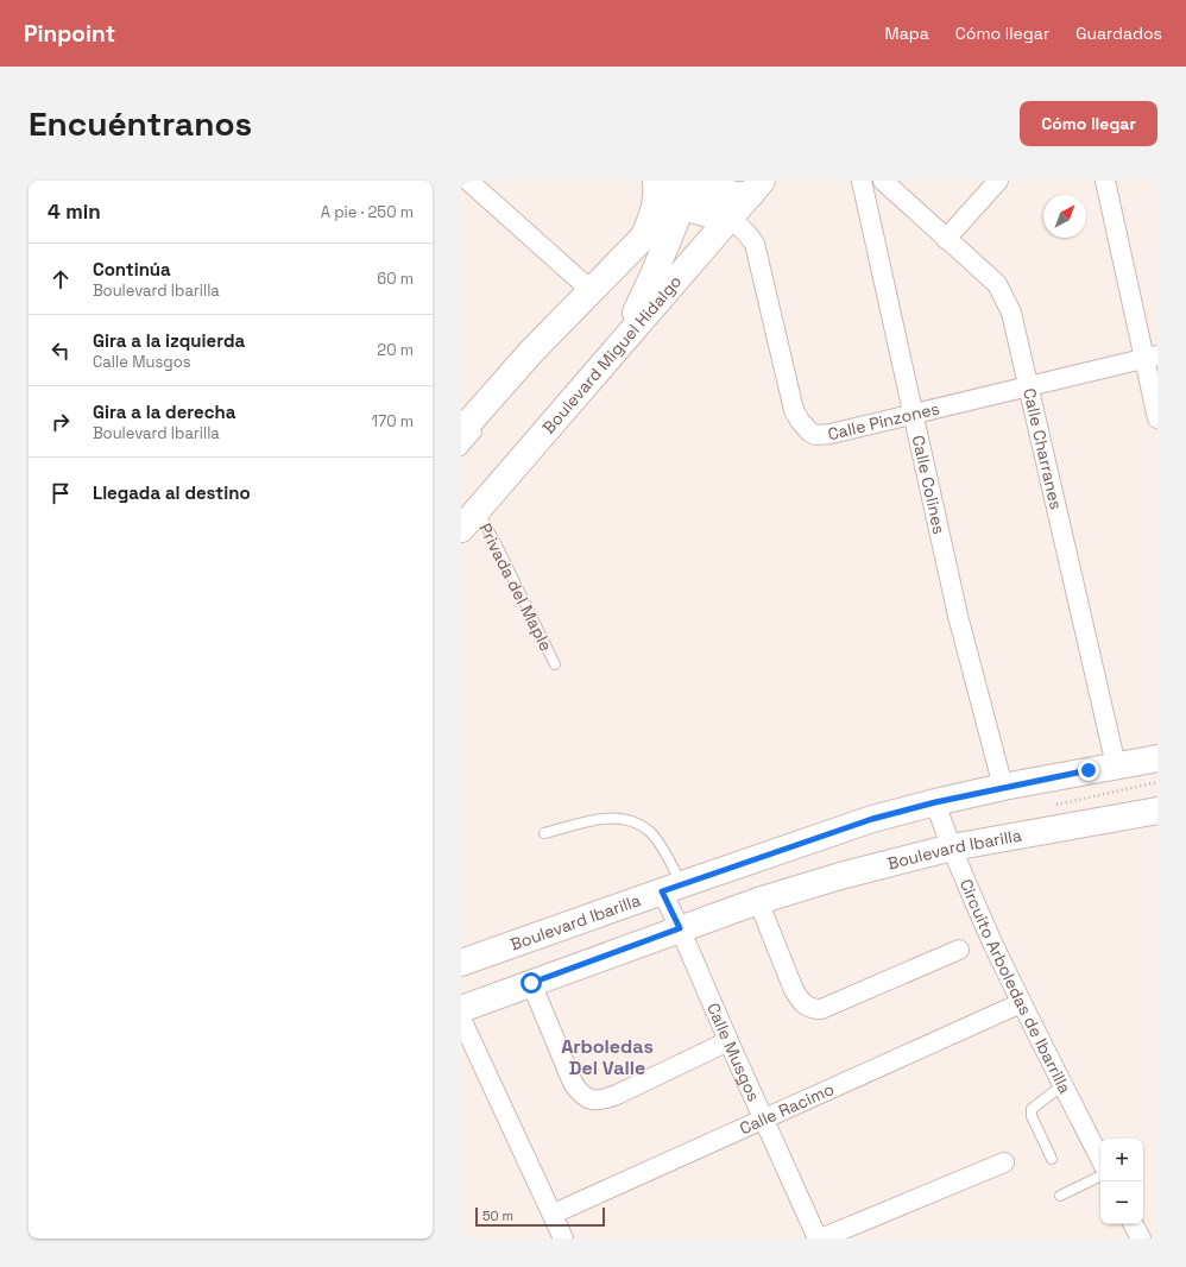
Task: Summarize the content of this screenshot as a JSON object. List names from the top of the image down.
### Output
{
  "streets": {
    "main road": ["Boulevard Miguel Hidalgo", "Boulevard Ibarilla"],
    "street": [
      "Calle Pinzones",
      "Calle Charranes",
      "Calle Colines",
      "Circuito Arboledas de Ibarrilla",
      "Calle Musgos",
      "Calle Racimo"
    ],
    "lane": ["Privada del Maple"]
  },
  "crossings": [
    ["Boulevard Miguel Hidalgo", "Calle Pinzones"],
    ["Boulevard Miguel Hidalgo", "Privada del Maple"],
    ["Calle Pinzones", "Calle Charranes"],
    ["Calle Pinzones", "Calle Colines"],
    ["Calle Charranes", "Boulevard Ibarilla"],
    ["Calle Colines", "Boulevard Ibarilla"],
    ["Boulevard Ibarilla", "Circuito Arboledas de Ibarrilla"],
    ["Boulevard Ibarilla", "Calle Musgos"],
    ["Circuito Arboledas de Ibarrilla", "Calle Racimo"],
    ["Calle Musgos", "Calle Racimo"]
  ],
  "districts": ["Arboledas Del Valle"],
  "scale_bar": "50 m",
  "north": "top right",
  "page": {
    "header": "Pinpoint",
    "nav": ["Mapa", "Cómo llegar", "Guardados"],
    "buttons": "Cómo llegar",
    "title": "Encuéntranos",
    "heading": ["4 min", "A pie · 250 m"],
    "list": [
      ["Continúa", "Boulevard Ibarilla", "60 m"],
      ["Gira a la izquierda", "Calle Musgos", "20 m"],
      ["Gira a la derecha", "Boulevard Ibarilla", "170 m"],
      "Llegada al destino"
    ],
    "map_buttons": ["+", "−"],
    "scale": "50 m"
  }
}
